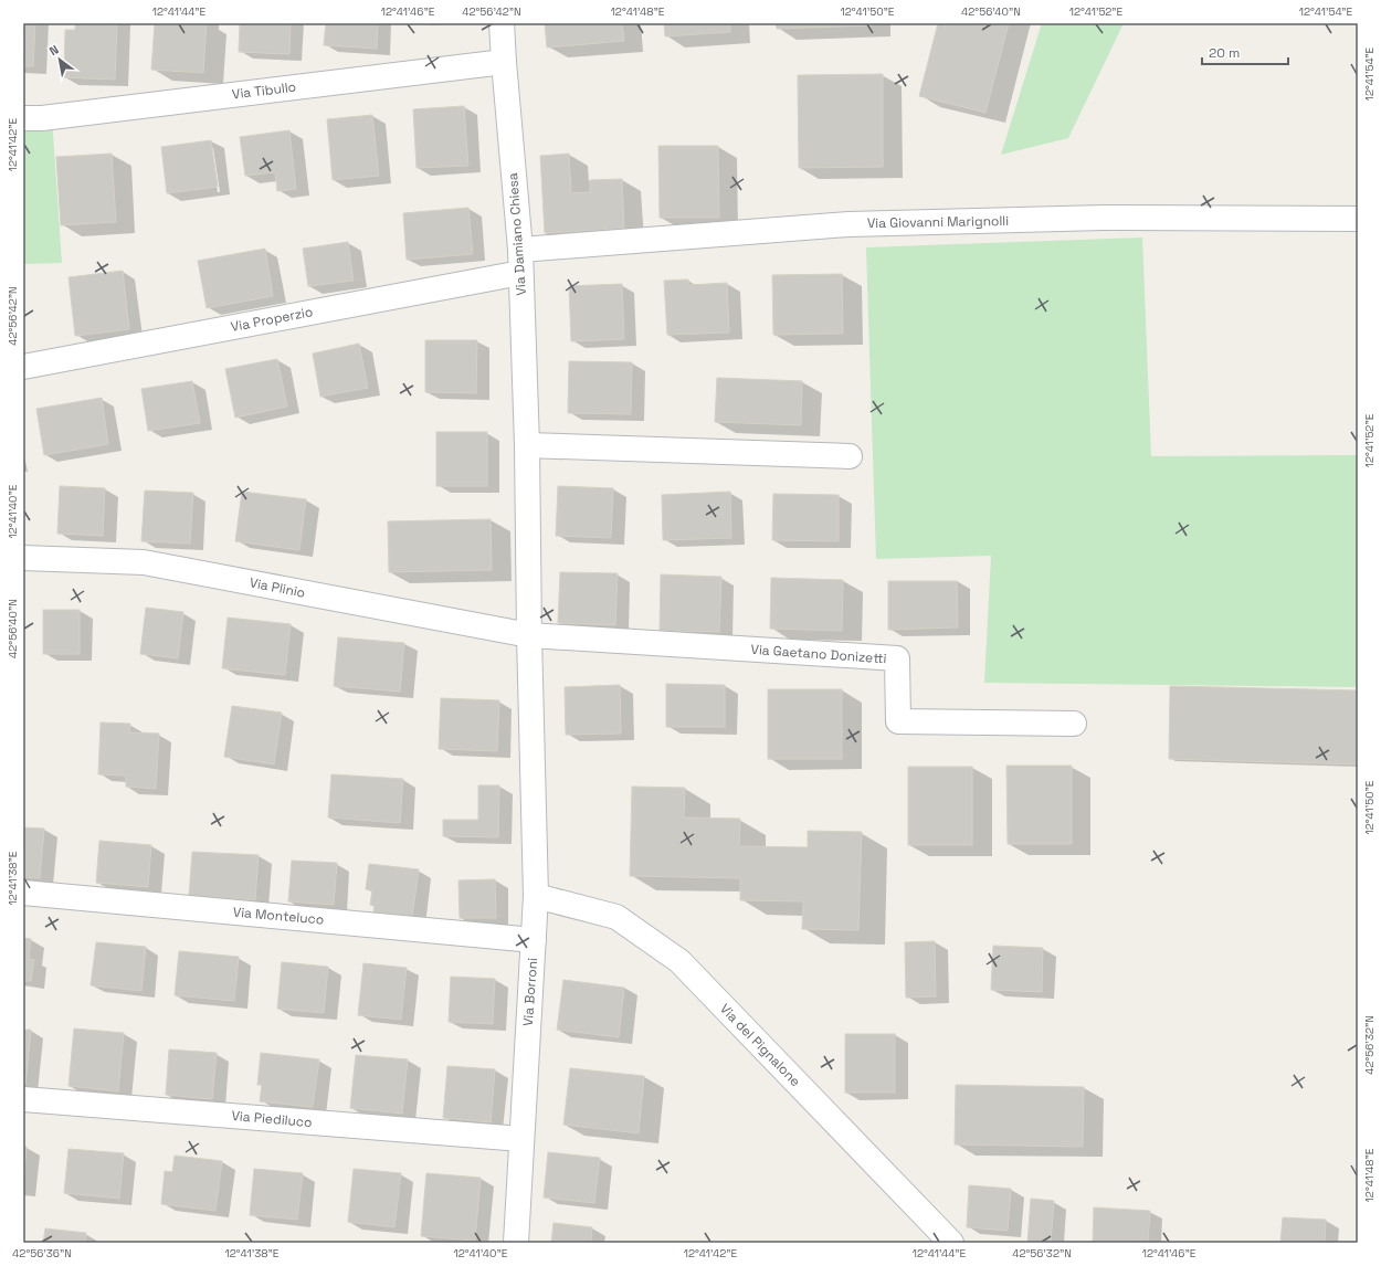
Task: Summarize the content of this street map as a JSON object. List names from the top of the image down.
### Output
{
  "streets": {
    "street": [
      "Via Tibullo",
      "Via Giovanni Marignolli",
      "Via Damiano Chiesa",
      "Via Properzio",
      "Via Plinio",
      "Via Gaetano Donizetti",
      "Via Monteluco",
      "Via Borroni",
      "Via del Pignalone",
      "Via Piediluco"
    ]
  },
  "crossings": [
    ["Via Tibullo", "Via Damiano Chiesa"],
    ["Via Giovanni Marignolli", "Via Damiano Chiesa"],
    ["Via Damiano Chiesa", "Via Properzio"],
    ["Via Damiano Chiesa", "Via Plinio"],
    ["Via Damiano Chiesa", "Via Gaetano Donizetti"],
    ["Via Damiano Chiesa", "Via Borroni"],
    ["Via Plinio", "Via Gaetano Donizetti"],
    ["Via Plinio", "Via Borroni"],
    ["Via Gaetano Donizetti", "Via Borroni"],
    ["Via Monteluco", "Via Borroni"],
    ["Via Borroni", "Via del Pignalone"],
    ["Via Borroni", "Via Piediluco"]
  ],
  "scale_bar": "20 m",
  "north": "top left",
  "coordinates": [
    "12°41'44\"E",
    "12°41'46\"E",
    "42°56'42\"N",
    "12°41'48\"E",
    "12°41'50\"E",
    "42°56'40\"N",
    "12°41'52\"E",
    "12°41'54\"E",
    "12°41'42\"E",
    "12°41'40\"E",
    "12°41'38\"E",
    "42°56'32\"N",
    "42°56'36\"N"
  ]
}
